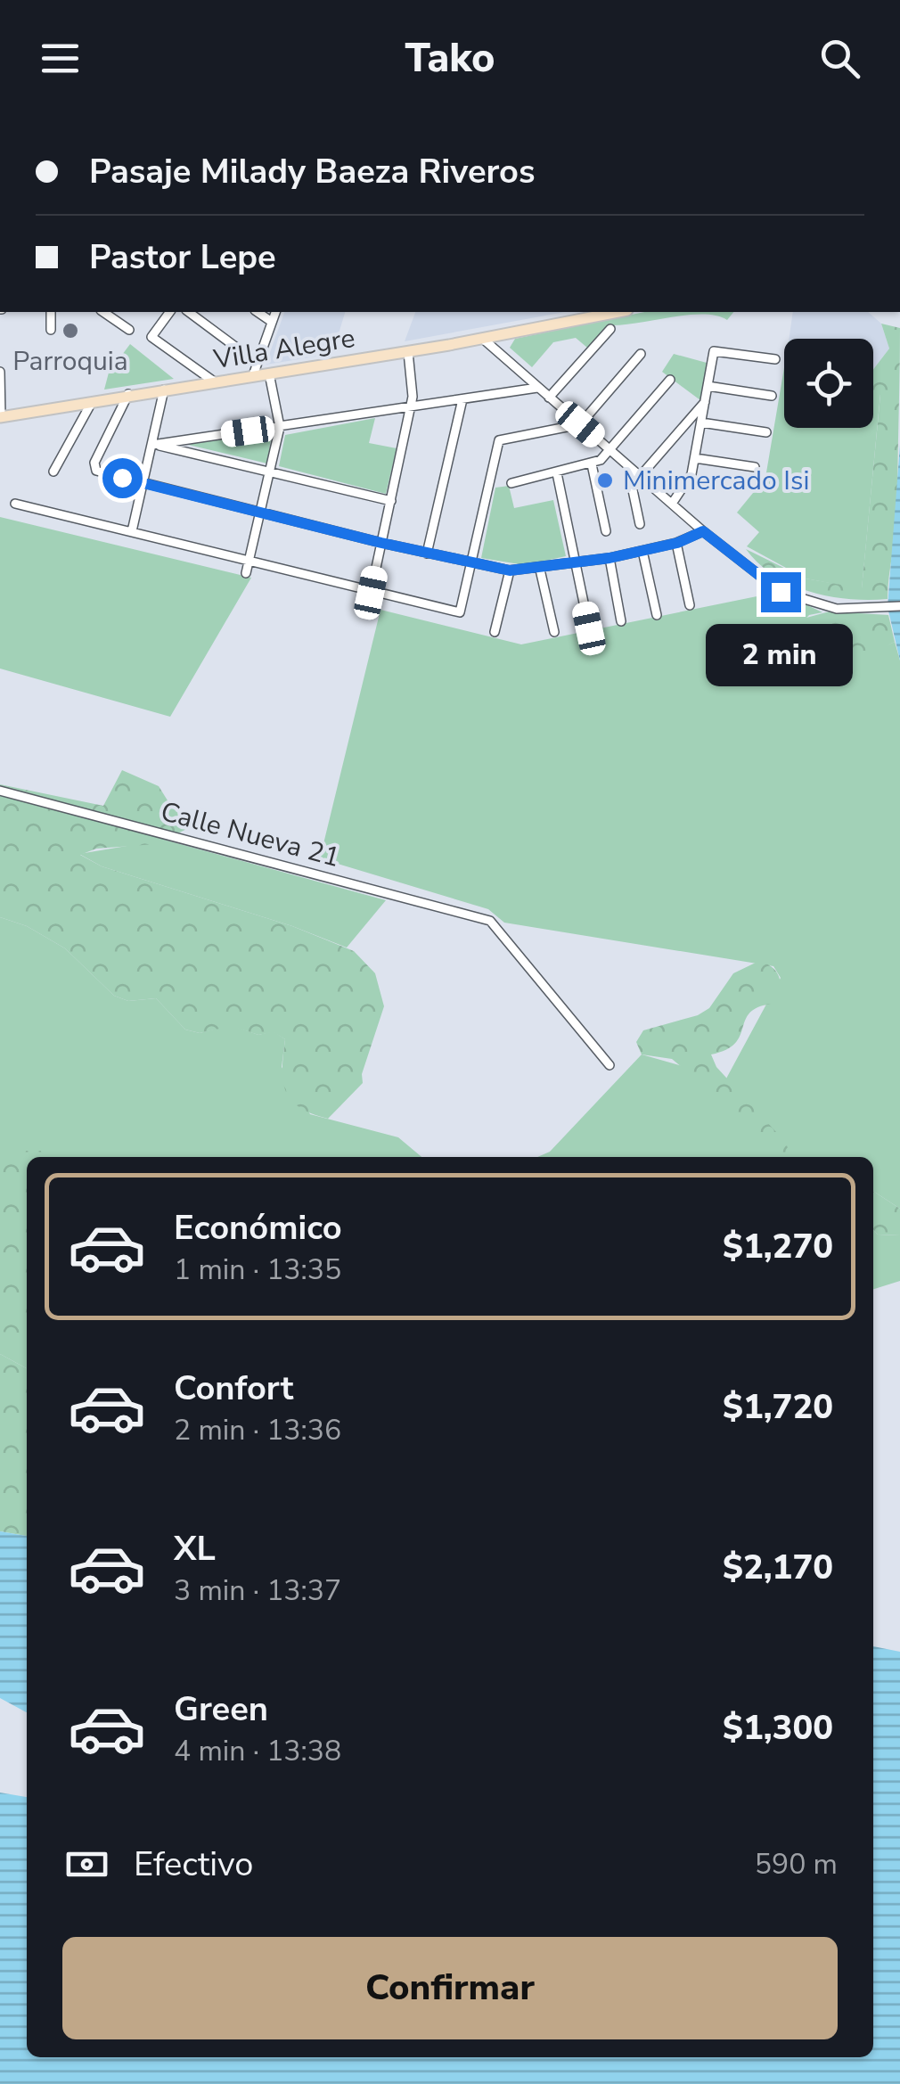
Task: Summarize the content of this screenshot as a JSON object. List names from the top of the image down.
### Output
{
  "streets": {
    "main road": ["Villa Alegre"],
    "street": ["Calle Nueva 21"]
  },
  "places": ["Parroquia", "Minimercado Isi"],
  "page": {
    "header": "Tako",
    "banner": ["Pasaje Milady Baeza Riveros", "Pastor Lepe"],
    "bubble": "2 min",
    "list": [
      {
        "name": "Económico",
        "note": "1 min · 13:35",
        "value": "$1,270"
      },
      {
        "name": "Confort",
        "note": "2 min · 13:36",
        "value": "$1,720"
      },
      {
        "name": "XL",
        "note": "3 min · 13:37",
        "value": "$2,170"
      },
      {
        "name": "Green",
        "note": "4 min · 13:38",
        "value": "$1,300"
      }
    ],
    "pay": ["Efectivo", "590 m"],
    "buttons": "Confirmar"
  }
}
